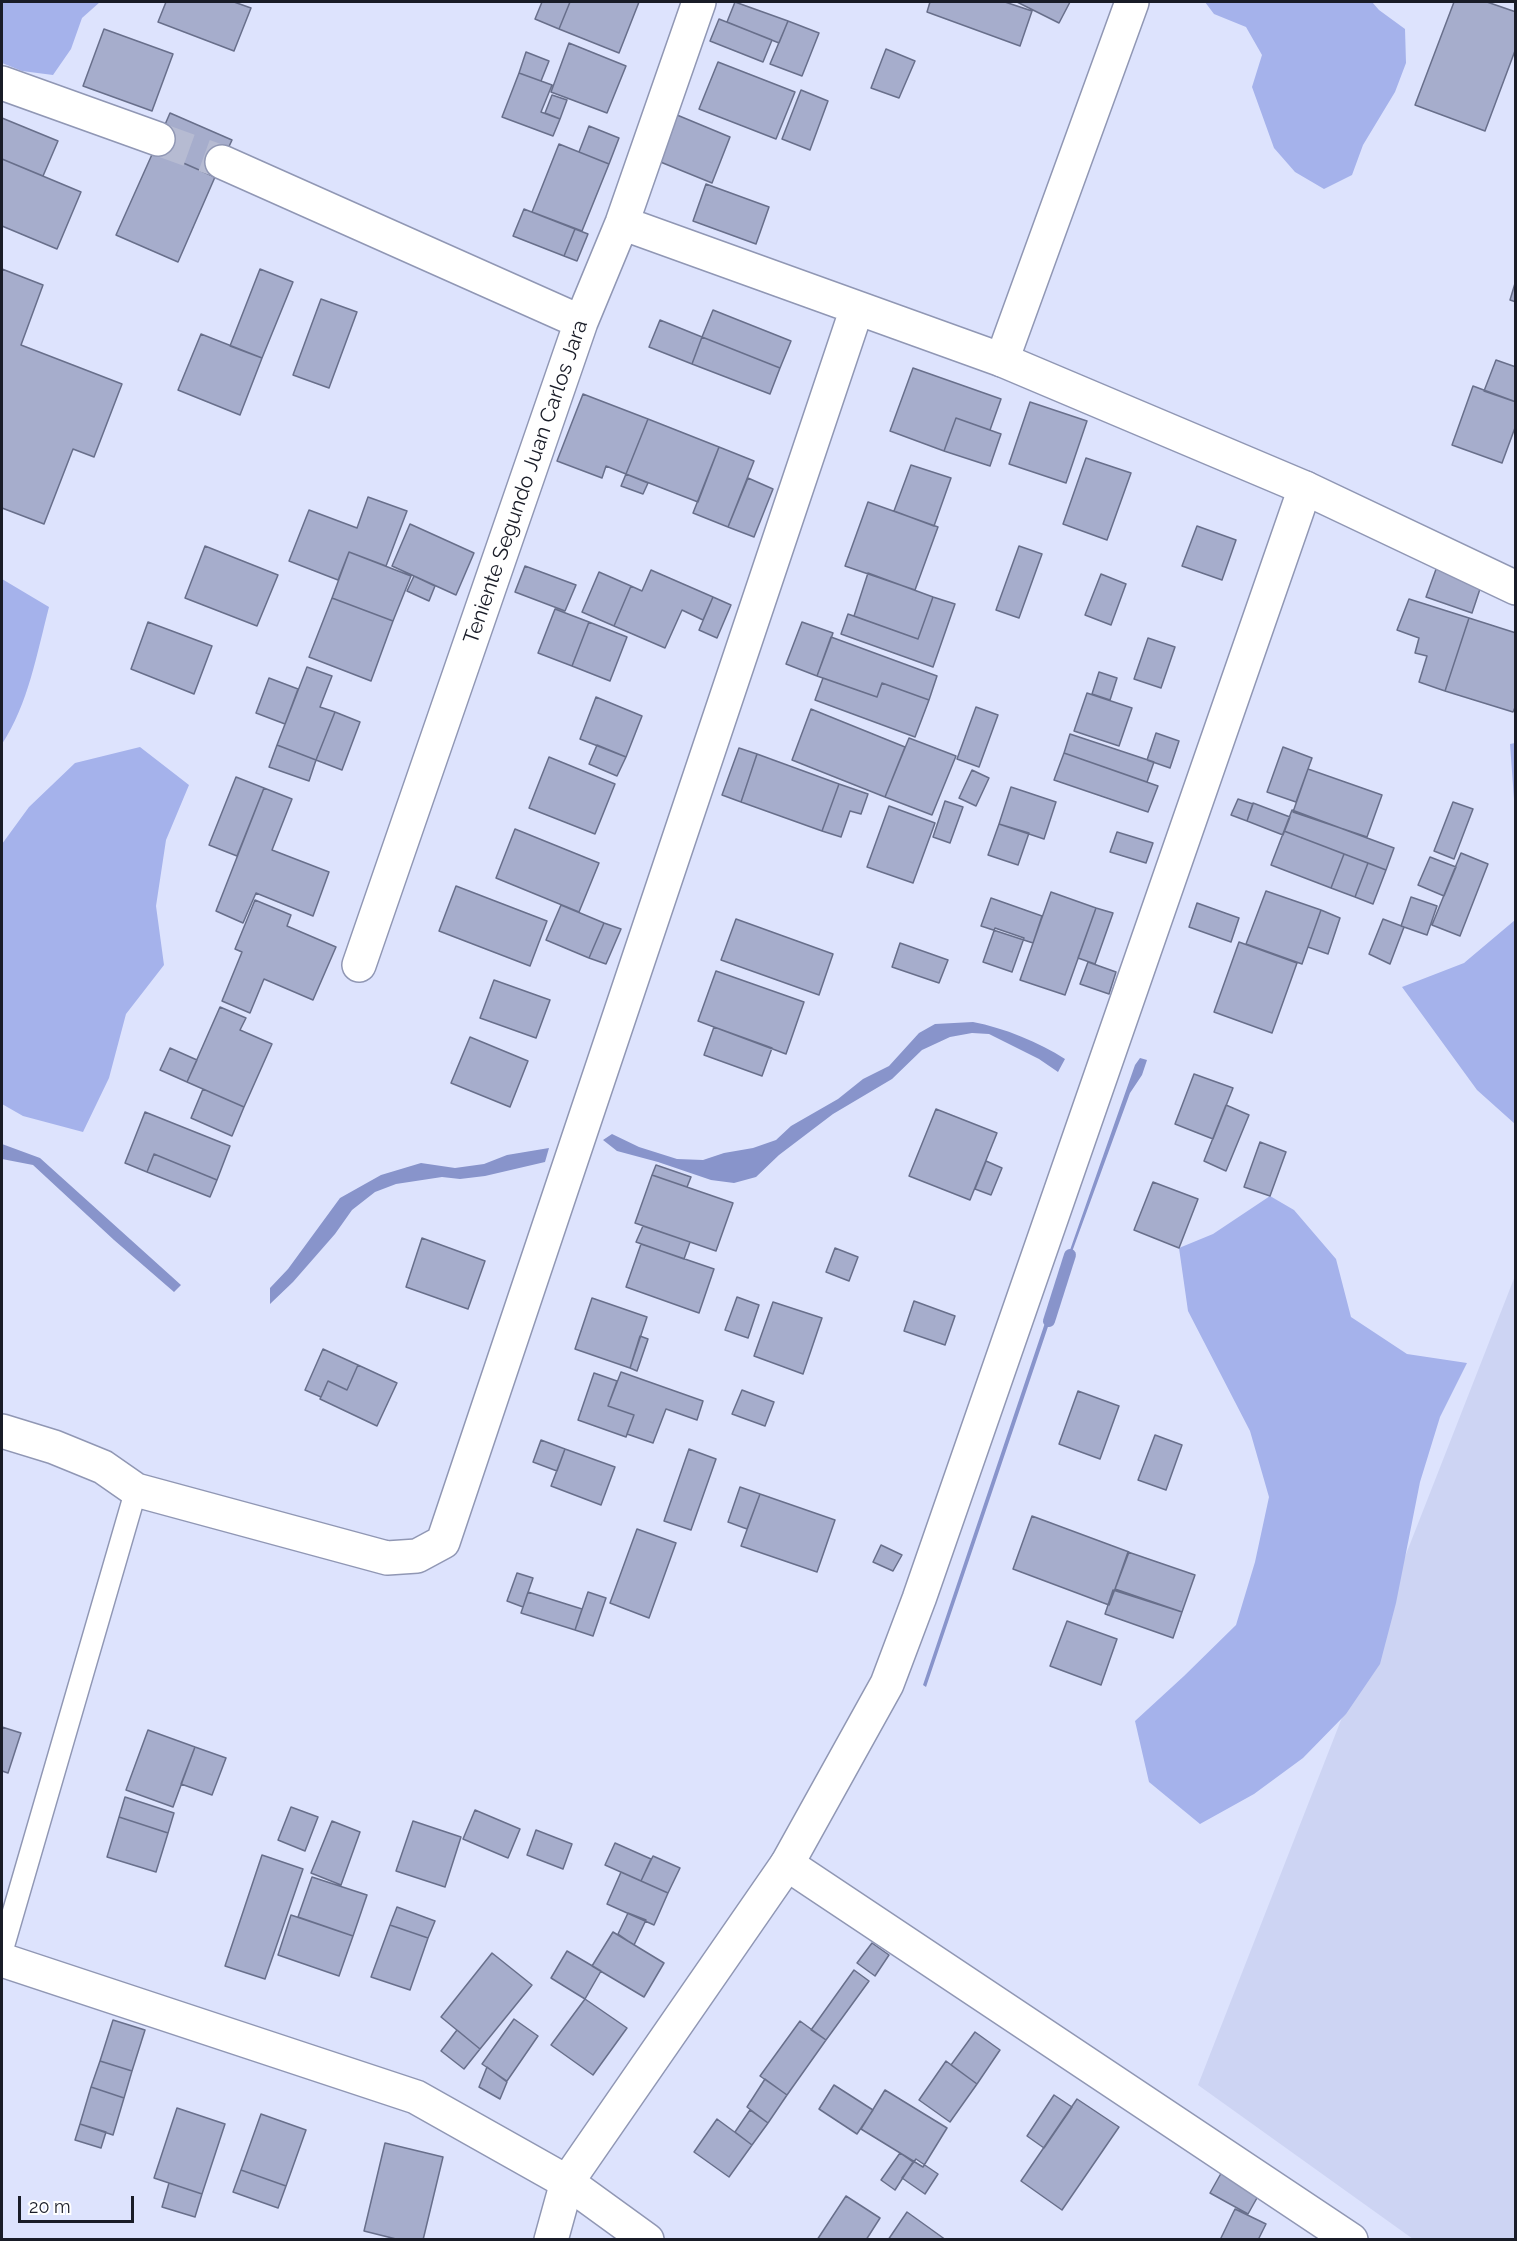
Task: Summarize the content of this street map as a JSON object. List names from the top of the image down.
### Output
{
  "streets": {
    "street": ["Teniente Segundo Juan Carlos Jara"]
  },
  "scale_bar": "20 m"
}
